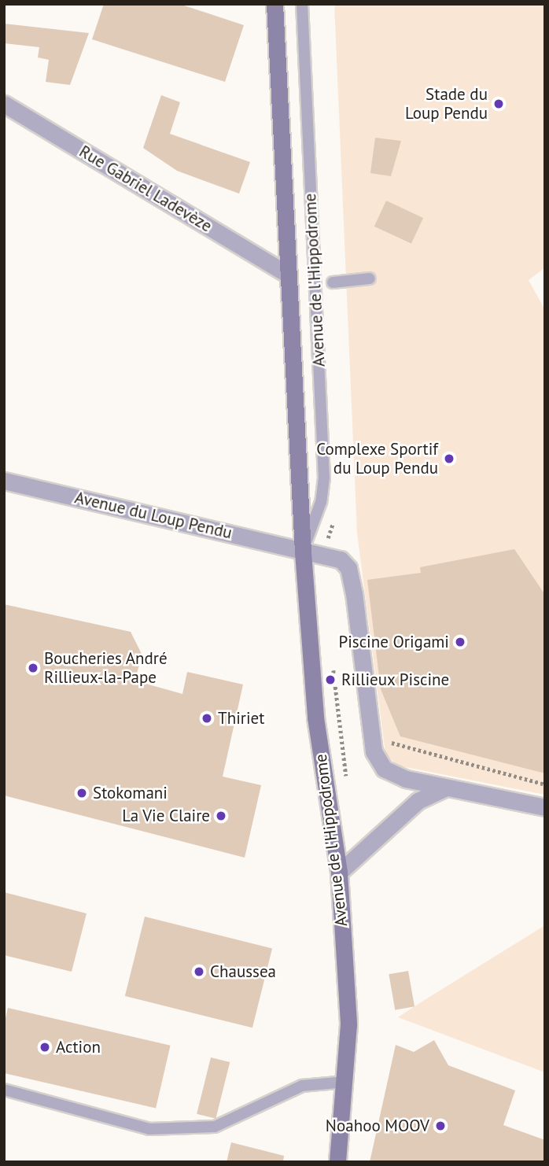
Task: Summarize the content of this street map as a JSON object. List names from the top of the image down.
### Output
{
  "streets": {
    "main road": ["Avenue de l'Hippodrome"],
    "street": ["Rue Gabriel Ladevèze", "Avenue du Loup Pendu"]
  },
  "crossings": [
    ["Rue Gabriel Ladevèze", "Avenue de l'Hippodrome"],
    ["Avenue de l'Hippodrome", "Avenue du Loup Pendu"]
  ],
  "places": [
    "Stade du Loup Pendu",
    "Complexe Sportif du Loup Pendu",
    "Piscine Origami",
    "Boucheries André Rillieux-la-Pape",
    "Rillieux Piscine",
    "Thiriet",
    "Stokomani",
    "La Vie Claire",
    "Chaussea",
    "Action",
    "Noahoo MOOV"
  ]
}
